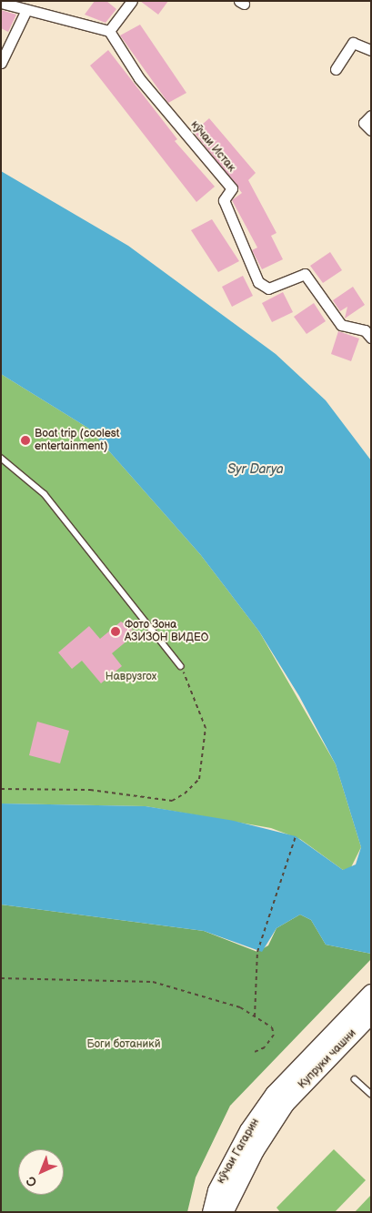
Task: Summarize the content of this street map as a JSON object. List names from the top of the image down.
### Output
{
  "streets": {
    "highway": ["Купруки чашни", "кӯчаи Гагарин"],
    "street": ["кӯчаи Истак"]
  },
  "crossings": [
    ["Купруки чашни", "кӯчаи Гагарин"]
  ],
  "water": ["Syr Darya"],
  "parks": ["Наврузгох", "Боги ботаникй"],
  "places": ["Boat trip (coolest entertainment)", "Фото Зона АЗИЗОН ВИДЕО"],
  "north": "bottom left"
}
